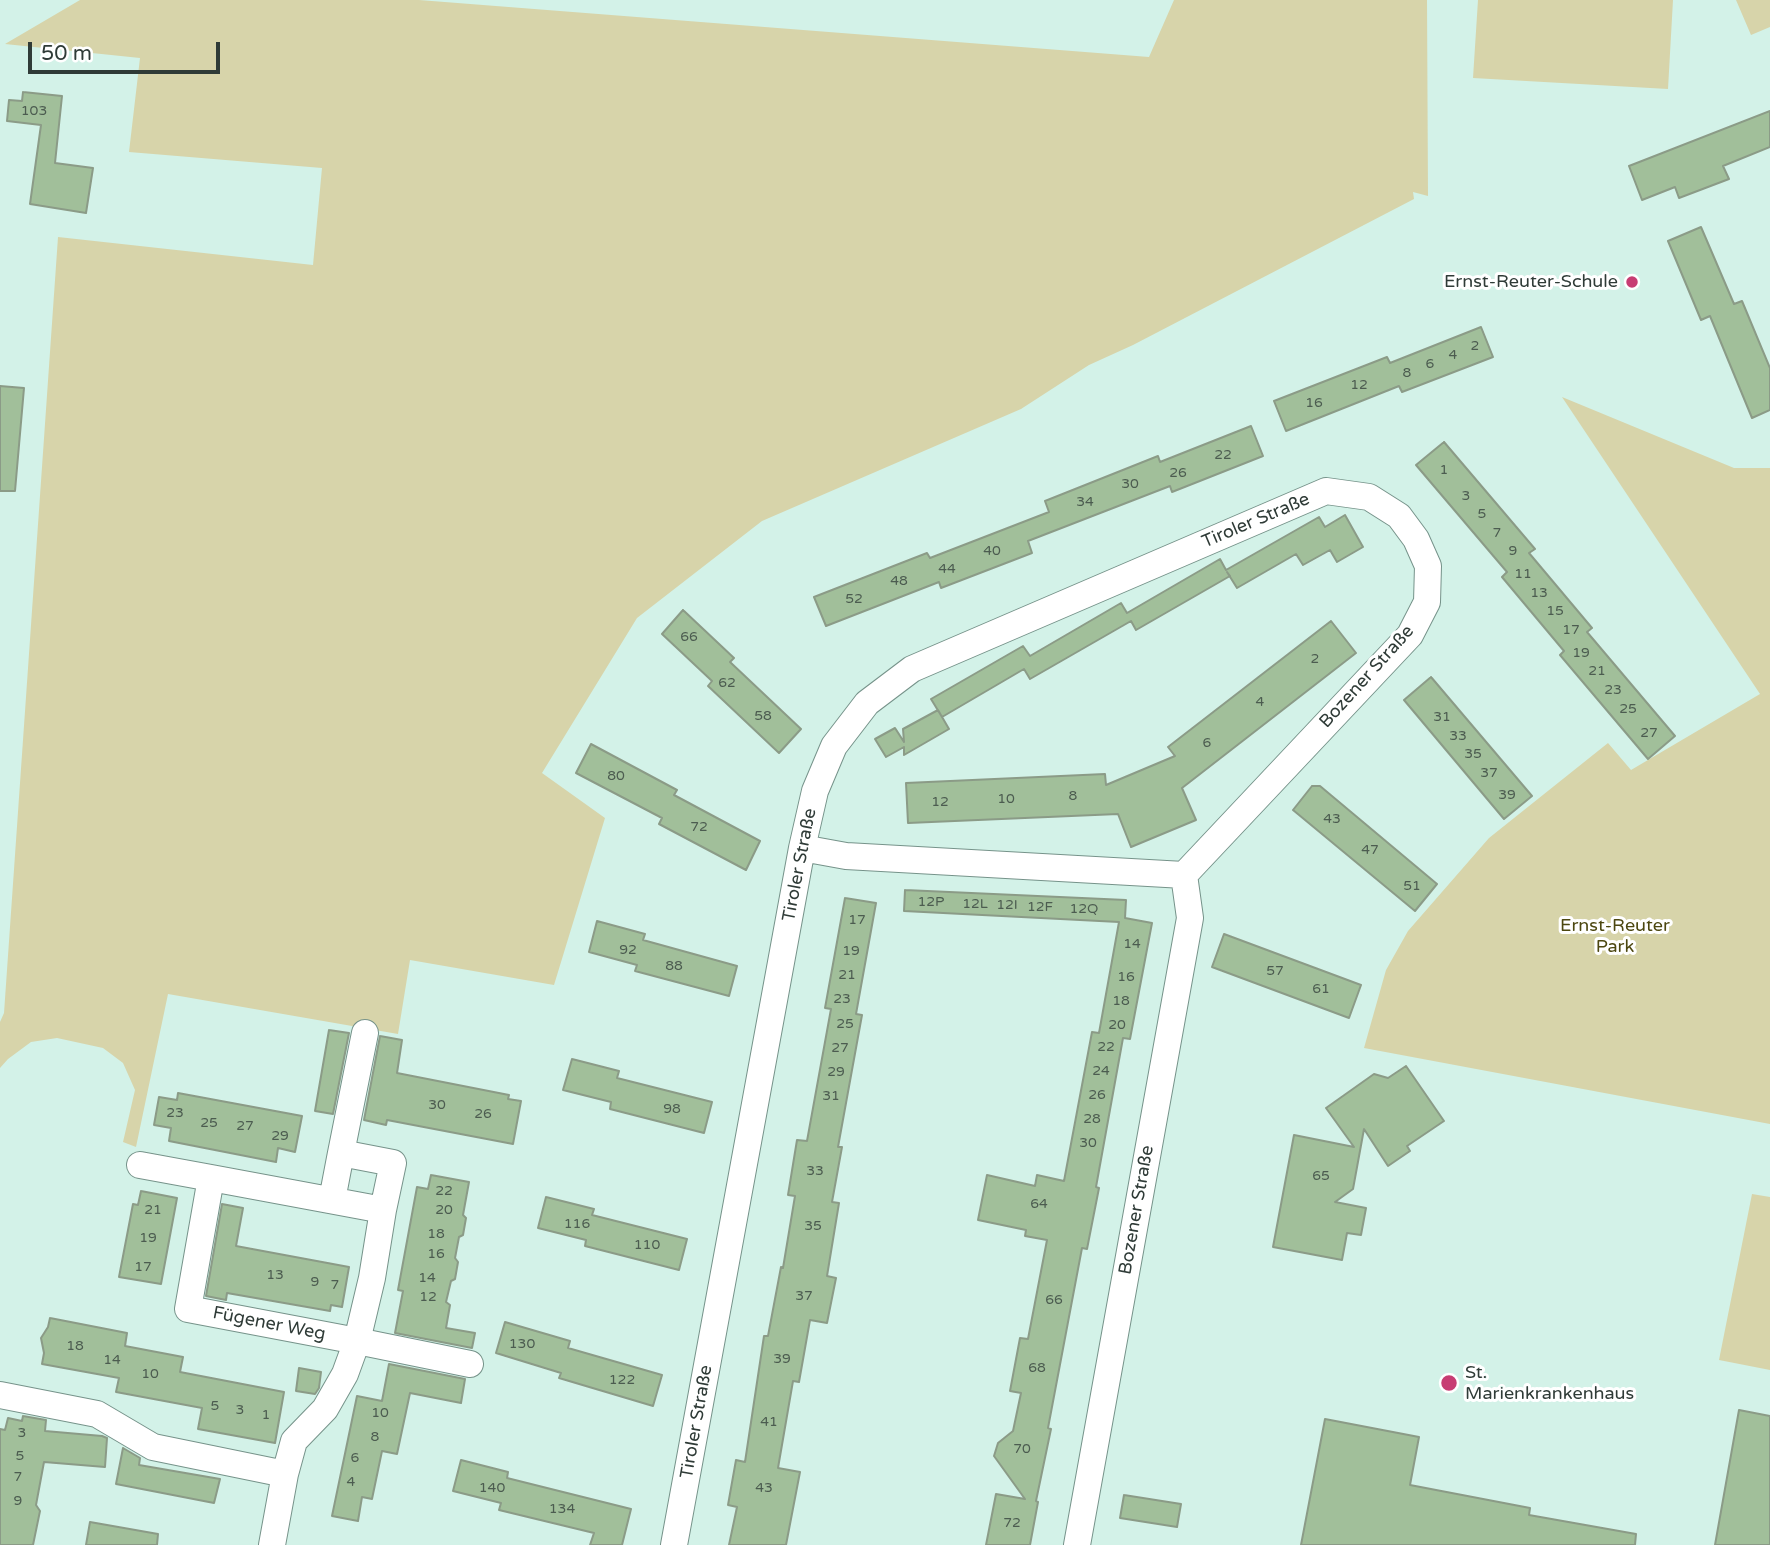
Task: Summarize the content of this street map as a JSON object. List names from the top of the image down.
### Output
{
  "streets": {
    "street": ["Tiroler Straße", "Bozener Straße", "Fügener Weg"]
  },
  "crossings": [
    ["Tiroler Straße", "Bozener Straße"]
  ],
  "parks": ["Ernst-Reuter Park"],
  "places": ["Ernst-Reuter-Schule", "St. Marienkrankenhaus"],
  "house_numbers": [
    "103",
    "2",
    "4",
    "6",
    "8",
    "12",
    "16",
    "22",
    "1",
    "26",
    "30",
    "3",
    "34",
    "5",
    "7",
    "40",
    "9",
    "44",
    "11",
    "48",
    "13",
    "52",
    "15",
    "17",
    "66",
    "19",
    "2",
    "21",
    "62",
    "23",
    "4",
    "25",
    "58",
    "31",
    "27",
    "33",
    "6",
    "35",
    "37",
    "80",
    "39",
    "8",
    "10",
    "12",
    "43",
    "72",
    "47",
    "51",
    "12P",
    "12L",
    "12I",
    "12F",
    "12Q",
    "17",
    "14",
    "92",
    "19",
    "88",
    "57",
    "21",
    "16",
    "61",
    "23",
    "18",
    "25",
    "20",
    "22",
    "27",
    "24",
    "29",
    "26",
    "31",
    "30",
    "98",
    "23",
    "26",
    "28",
    "25",
    "27",
    "29",
    "30",
    "33",
    "65",
    "22",
    "64",
    "21",
    "20",
    "116",
    "35",
    "18",
    "19",
    "110",
    "16",
    "17",
    "13",
    "14",
    "9",
    "7",
    "37",
    "12",
    "66",
    "130",
    "18",
    "39",
    "14",
    "68",
    "10",
    "122",
    "5",
    "3",
    "10",
    "1",
    "41",
    "3",
    "8",
    "70",
    "5",
    "6",
    "7",
    "4",
    "140",
    "43",
    "9",
    "134",
    "72"
  ],
  "scale_bar": "50 m"
}
